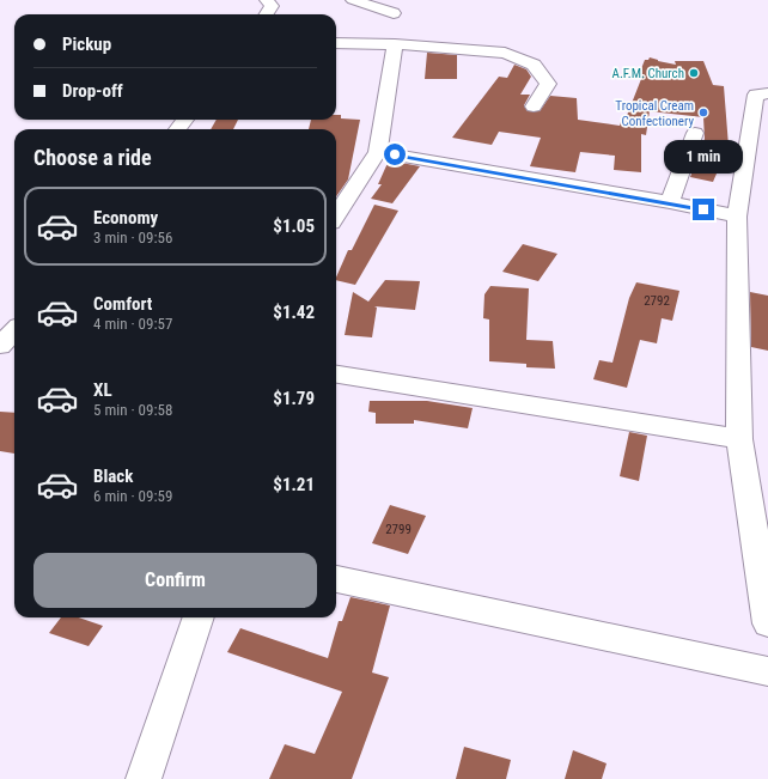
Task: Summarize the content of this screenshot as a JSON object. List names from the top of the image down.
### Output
{
  "places": ["A.F.M. Church", "Tropical Cream Confectionery"],
  "house_numbers": ["2792", "2799"],
  "page": {
    "banner": ["Pickup", "Drop-off"],
    "heading": "Choose a ride",
    "bubble": "1 min",
    "list": [
      {
        "name": "Economy",
        "note": "3 min · 09:56",
        "value": "$1.05"
      },
      {
        "name": "Comfort",
        "note": "4 min · 09:57",
        "value": "$1.42"
      },
      {
        "name": "XL",
        "note": "5 min · 09:58",
        "value": "$1.79"
      },
      {
        "name": "Black",
        "note": "6 min · 09:59",
        "value": "$1.21"
      }
    ],
    "buttons": "Confirm"
  }
}
